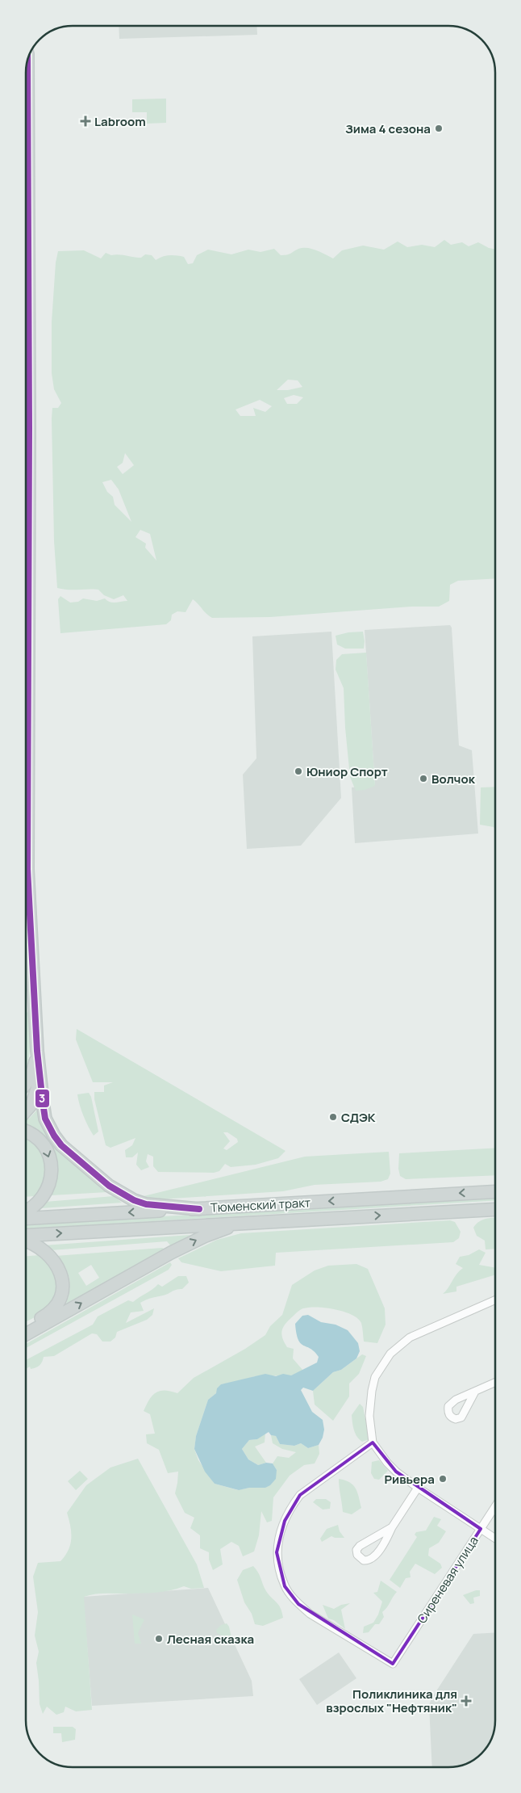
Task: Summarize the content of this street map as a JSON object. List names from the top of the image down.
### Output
{
  "streets": {
    "main road": ["Тюменский тракт"],
    "street": ["Сиреневая улица"]
  },
  "places": {
    "health": ["Labroom", "Поликлиника для взрослых \"Нефтяник\""],
    "other": [
      "Зима 4 сезона",
      "Юниор Спорт",
      "Волчок",
      "СДЭК",
      "Ривьера",
      "Лесная сказка"
    ]
  },
  "lines": ["transit line 3"]
}
